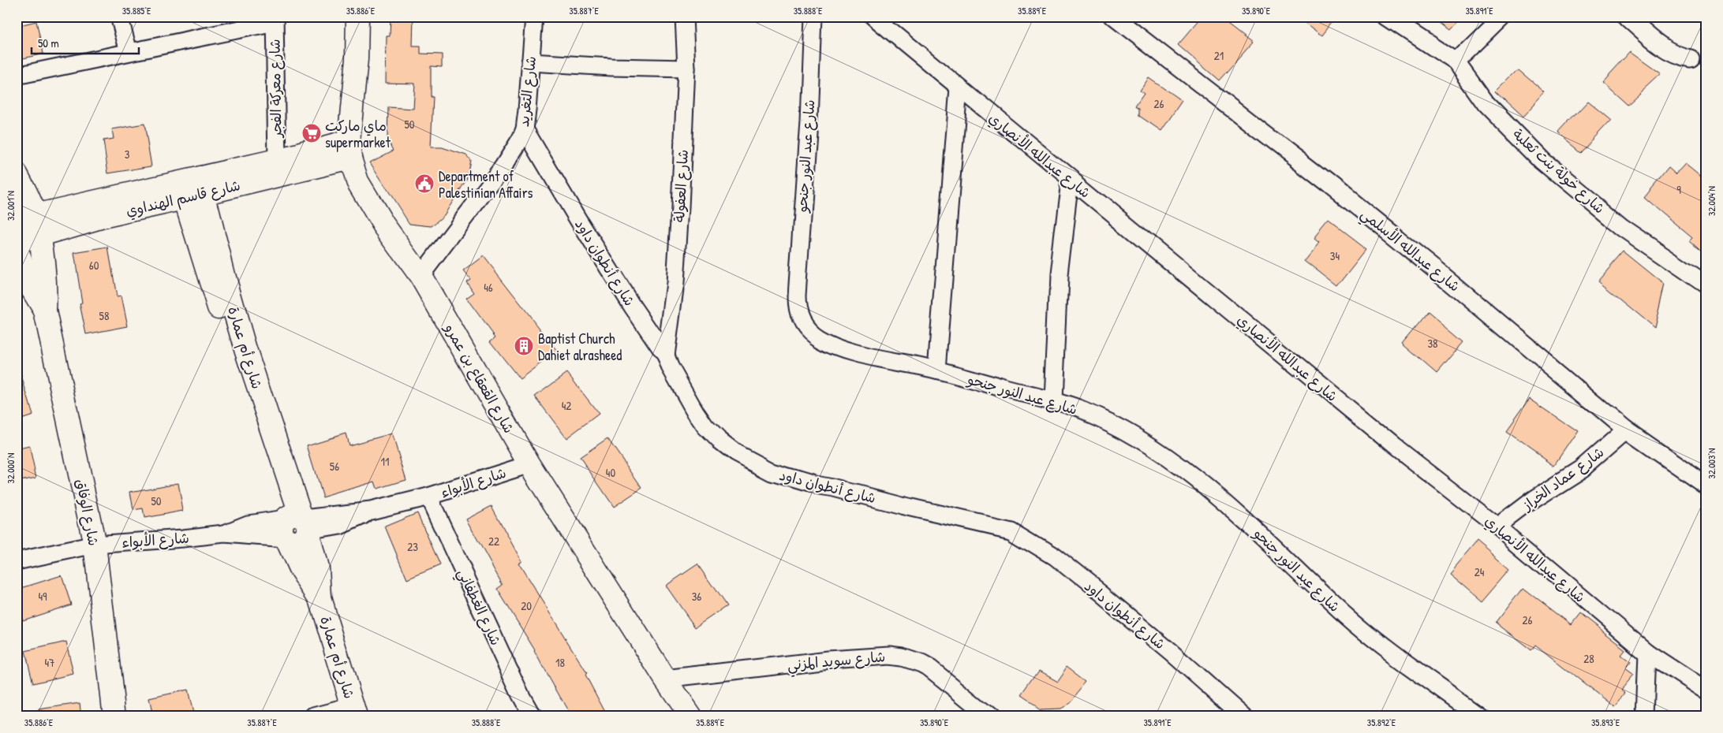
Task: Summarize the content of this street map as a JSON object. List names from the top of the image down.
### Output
{
  "streets": {
    "street": [
      "شارع معركة الفجر",
      "شارع التغريد",
      "شارع عبدالله الأنصاري",
      "شارع عبد النور جنحو",
      "شارع خولة بنت ثعلبة",
      "شارع العفولة",
      "شارع قاسم الهنداوي",
      "شارع عبدالله الأسلمي",
      "شارع أنطوان داود",
      "شارع أم عمارة",
      "شارع القعقاع بن عمرو",
      "شارع عماد الخراز",
      "شارع الأبواء",
      "شارع الوفاق",
      "شارع الغطفاني",
      "شارع سويد المزني"
    ]
  },
  "crossings": [
    ["شارع معركة الفجر", "شارع قاسم الهنداوي"],
    ["شارع التغريد", "شارع أنطوان داود"],
    ["شارع التغريد", "شارع القعقاع بن عمرو"],
    ["شارع عبدالله الأنصاري", "شارع عماد الخراز"],
    ["شارع العفولة", "شارع أنطوان داود"],
    ["شارع قاسم الهنداوي", "شارع أم عمارة"],
    ["شارع قاسم الهنداوي", "شارع القعقاع بن عمرو"],
    ["شارع قاسم الهنداوي", "شارع الوفاق"],
    ["شارع عبدالله الأسلمي", "شارع عماد الخراز"],
    ["شارع أم عمارة", "شارع الأبواء"],
    ["شارع القعقاع بن عمرو", "شارع الأبواء"],
    ["شارع القعقاع بن عمرو", "شارع سويد المزني"],
    ["شارع الأبواء", "شارع الوفاق"],
    ["شارع الأبواء", "شارع الغطفاني"]
  ],
  "places": {
    "supermarket": ["ماي ماركت supermarket"],
    "public building": ["Department of Palestinian Affairs"],
    "building": ["Baptist Church Dahiet alrasheed"]
  },
  "house_numbers": [
    "21",
    "26",
    "50",
    "3",
    "9",
    "34",
    "60",
    "46",
    "58",
    "38",
    "42",
    "11",
    "56",
    "40",
    "50",
    "22",
    "23",
    "24",
    "49",
    "36",
    "20",
    "26",
    "28",
    "47",
    "18"
  ],
  "scale_bar": "50 m",
  "coordinates": [
    "35.885°E",
    "35.886°E",
    "35.887°E",
    "35.888°E",
    "35.889°E",
    "35.890°E",
    "35.891°E",
    "32.004°N",
    "32.001°N",
    "32.003°N",
    "32.000°N",
    "35.892°E",
    "35.893°E"
  ]
}
